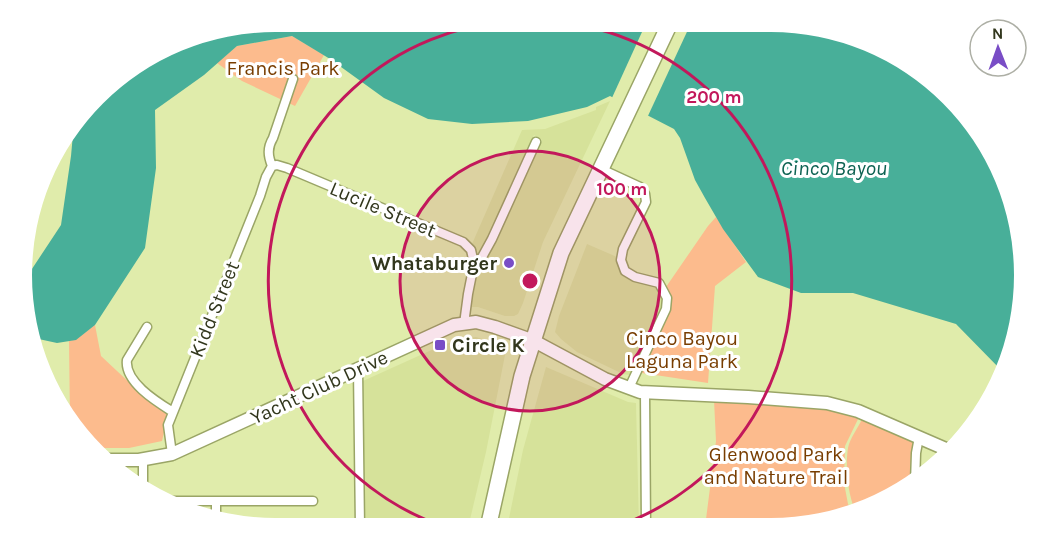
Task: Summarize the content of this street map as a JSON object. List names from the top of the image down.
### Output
{
  "streets": {
    "main road": ["Yacht Club Drive"],
    "street": ["Lucile Street", "Kidd Street"]
  },
  "crossings": [
    ["Lucile Street", "Kidd Street"],
    ["Kidd Street", "Yacht Club Drive"]
  ],
  "water": ["Cinco Bayou"],
  "parks": ["Francis Park", "Cinco Bayou Laguna Park", "Glenwood Park and Nature Trail"],
  "places": {
    "other": ["Whataburger"],
    "transit": ["Circle K"]
  },
  "north": "top",
  "rings": ["200 m", "100 m"]
}
